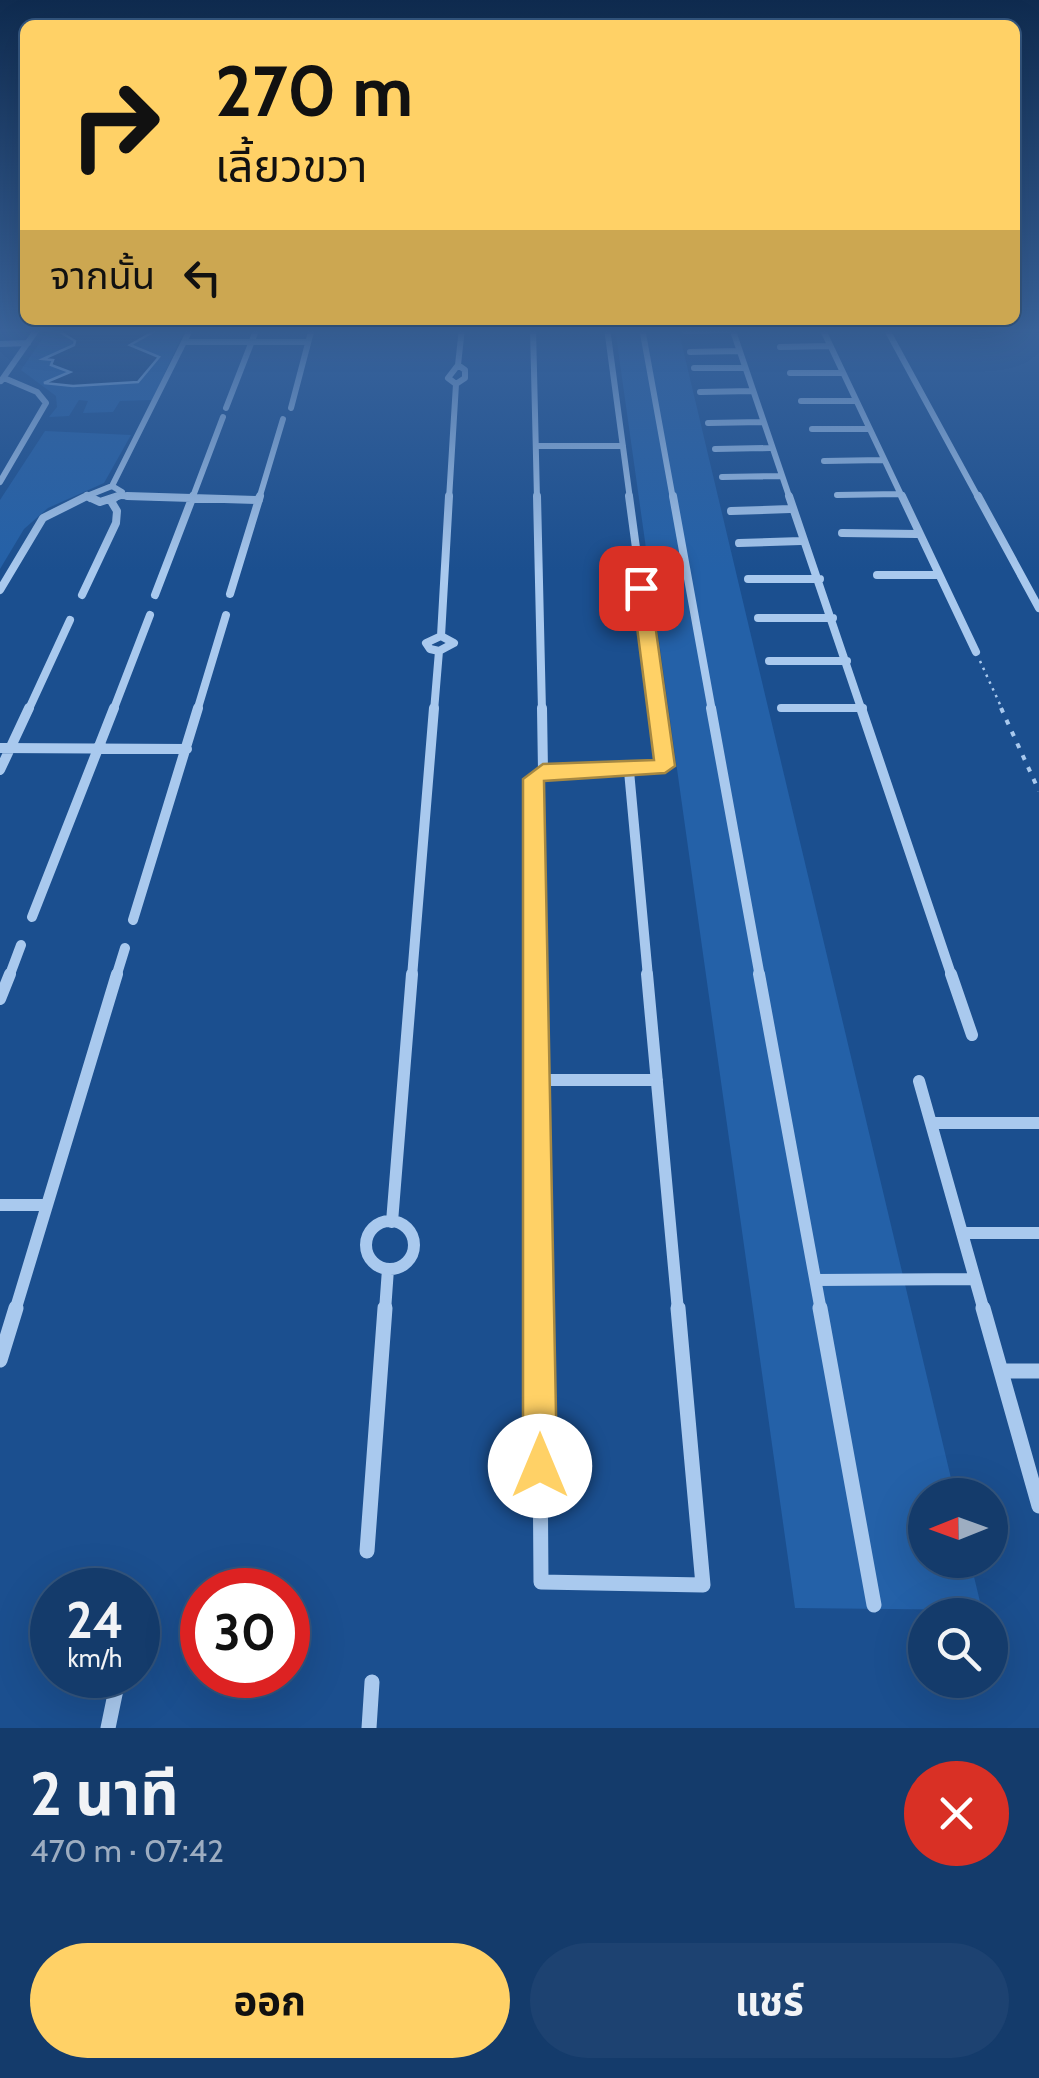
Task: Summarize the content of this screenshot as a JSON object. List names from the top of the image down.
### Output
{
  "north": "left",
  "page": {
    "turn": ["270 m", "เลี้ยวขวา"],
    "then": "จากนั้น",
    "speed": "24 km/h",
    "limit": "30",
    "heading": ["2 นาที", "470 m · 07:42"],
    "buttons": ["ออก", "แชร์"]
  }
}
